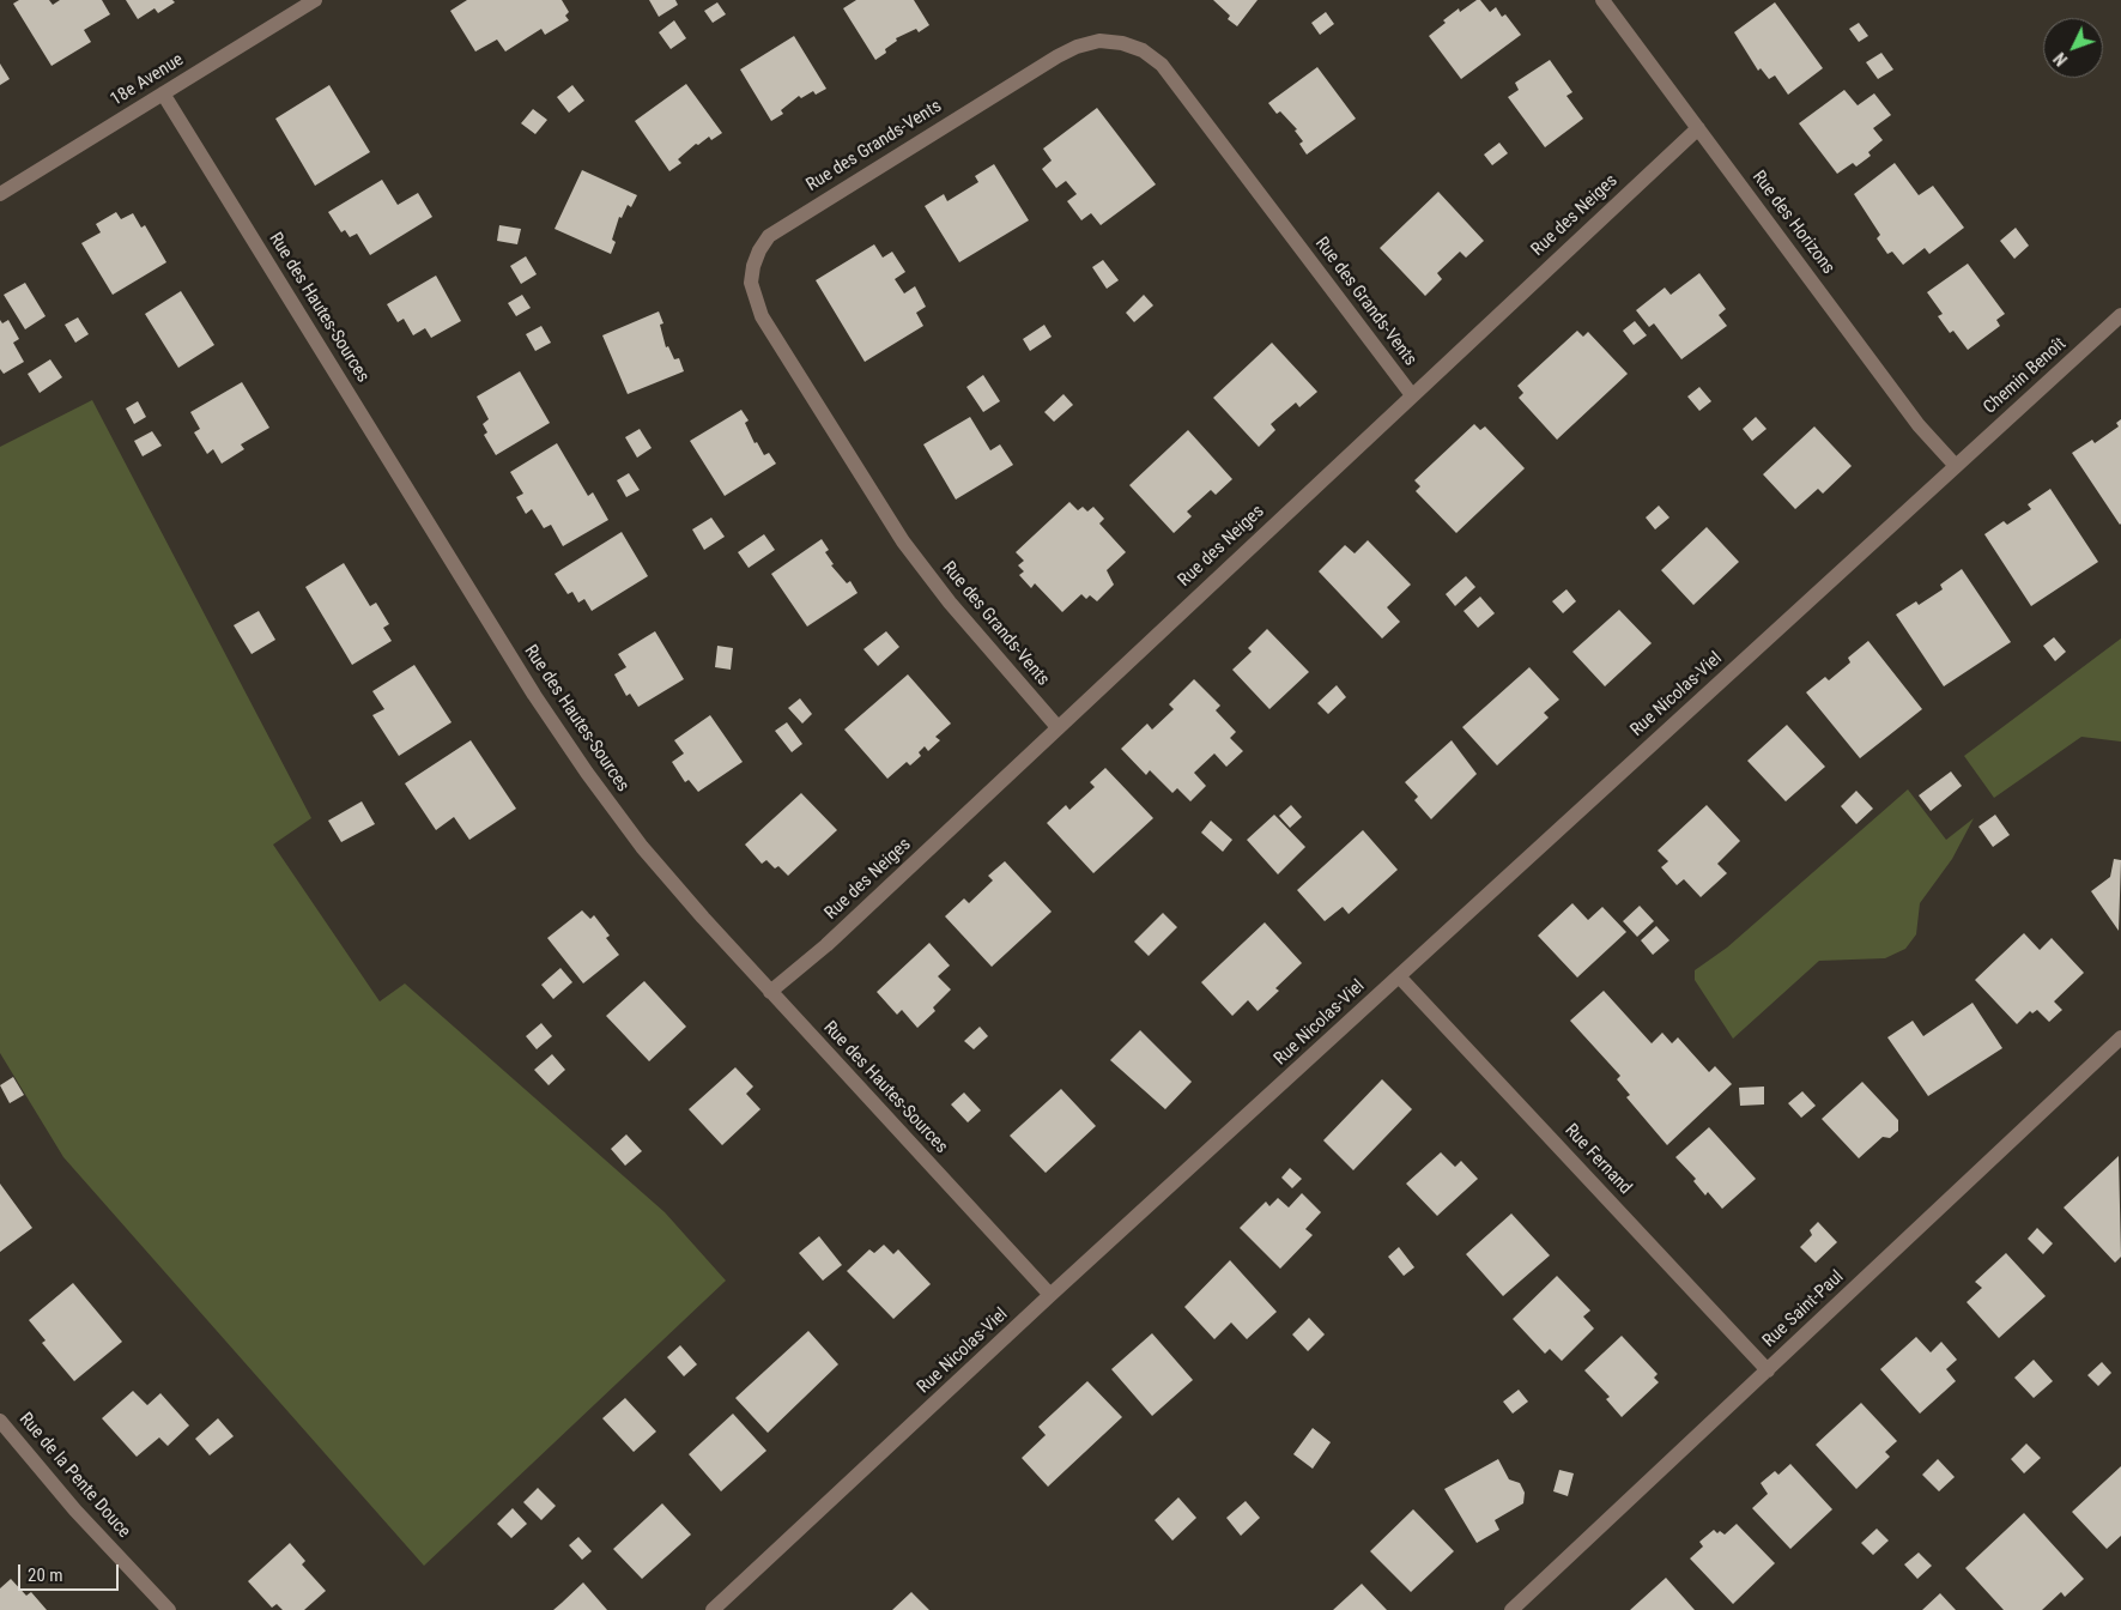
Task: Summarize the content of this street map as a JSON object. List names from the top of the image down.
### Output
{
  "streets": {
    "street": [
      "18e Avenue",
      "Rue des Grands-Vents",
      "Rue des Neiges",
      "Rue des Horizons",
      "Rue des Hautes-Sources",
      "Chemin Benoît",
      "Rue Nicolas-Viel",
      "Rue Fernand",
      "Rue Saint-Paul",
      "Rue de la Pente Douce"
    ]
  },
  "crossings": [
    ["18e Avenue", "Rue des Hautes-Sources"],
    ["Rue des Grands-Vents", "Rue des Neiges"],
    ["Rue des Neiges", "Rue des Horizons"],
    ["Rue des Neiges", "Rue des Hautes-Sources"],
    ["Rue des Horizons", "Chemin Benoît"],
    ["Rue des Horizons", "Rue Nicolas-Viel"],
    ["Rue des Hautes-Sources", "Rue Nicolas-Viel"],
    ["Chemin Benoît", "Rue Nicolas-Viel"],
    ["Rue Nicolas-Viel", "Rue Fernand"],
    ["Rue Fernand", "Rue Saint-Paul"]
  ],
  "scale_bar": "20 m",
  "north": "bottom left"
}
